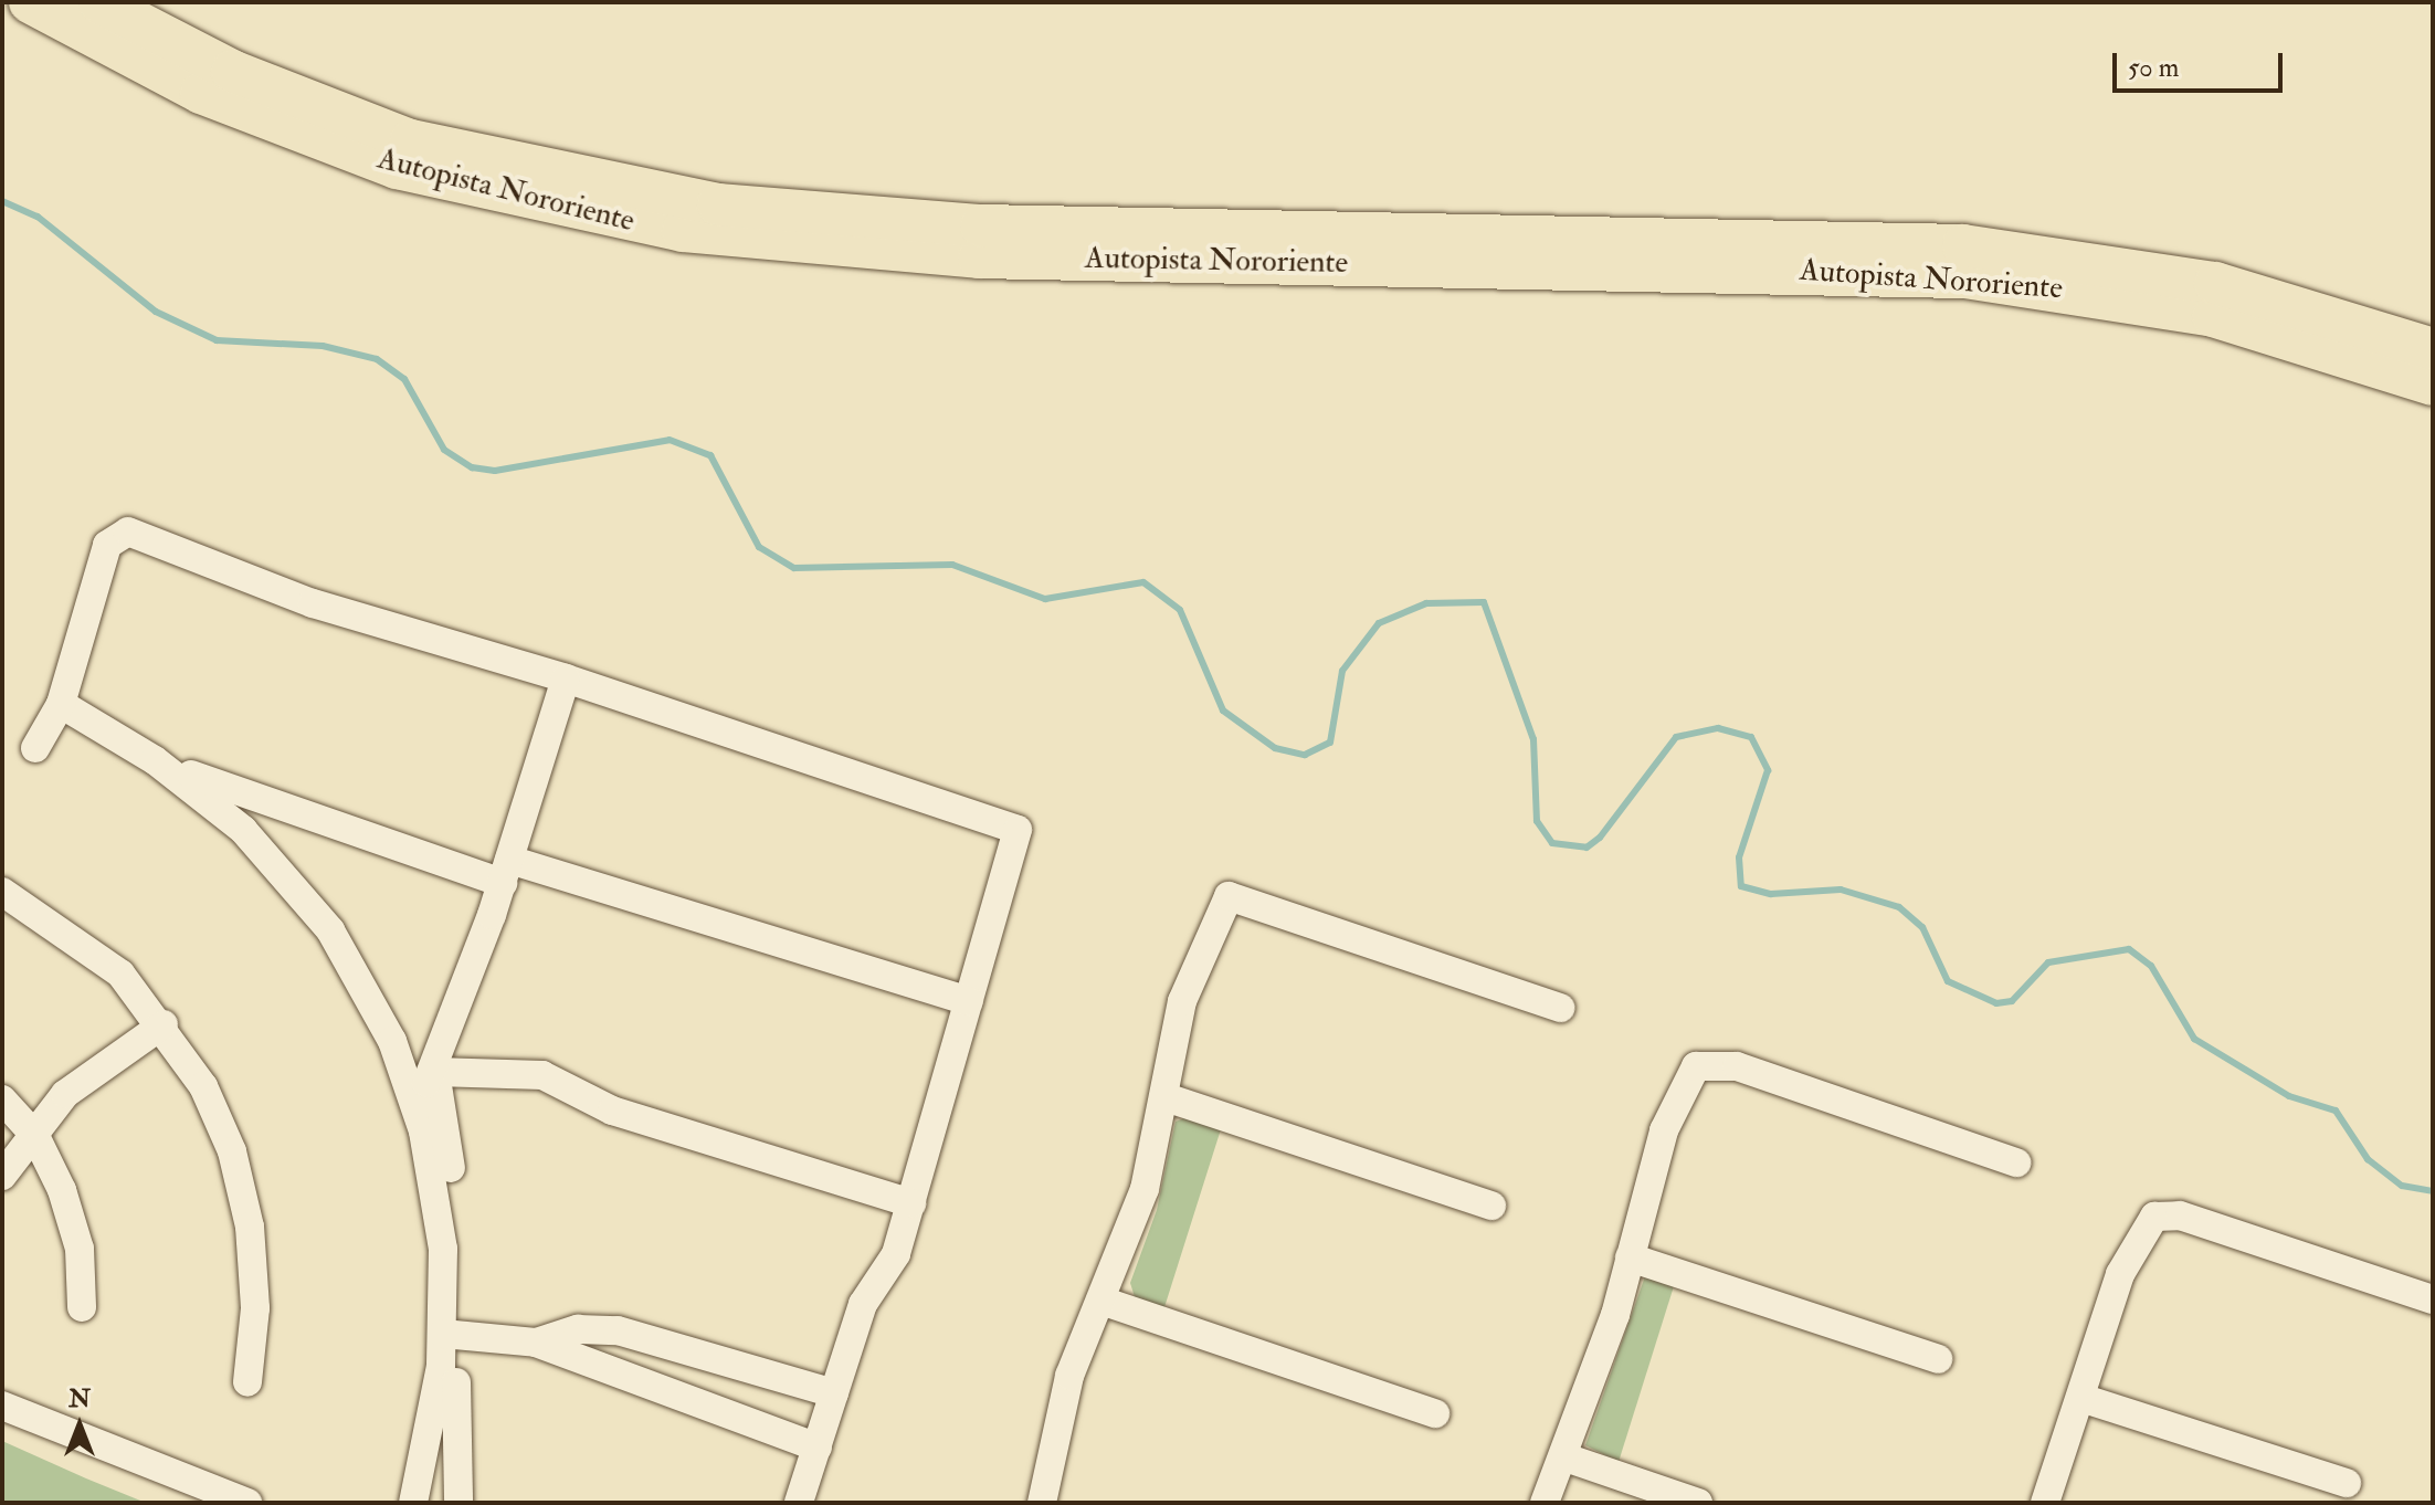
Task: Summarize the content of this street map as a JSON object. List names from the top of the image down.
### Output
{
  "streets": {
    "highway": ["Autopista Nororiente"]
  },
  "scale_bar": "50 m",
  "north": "top"
}
